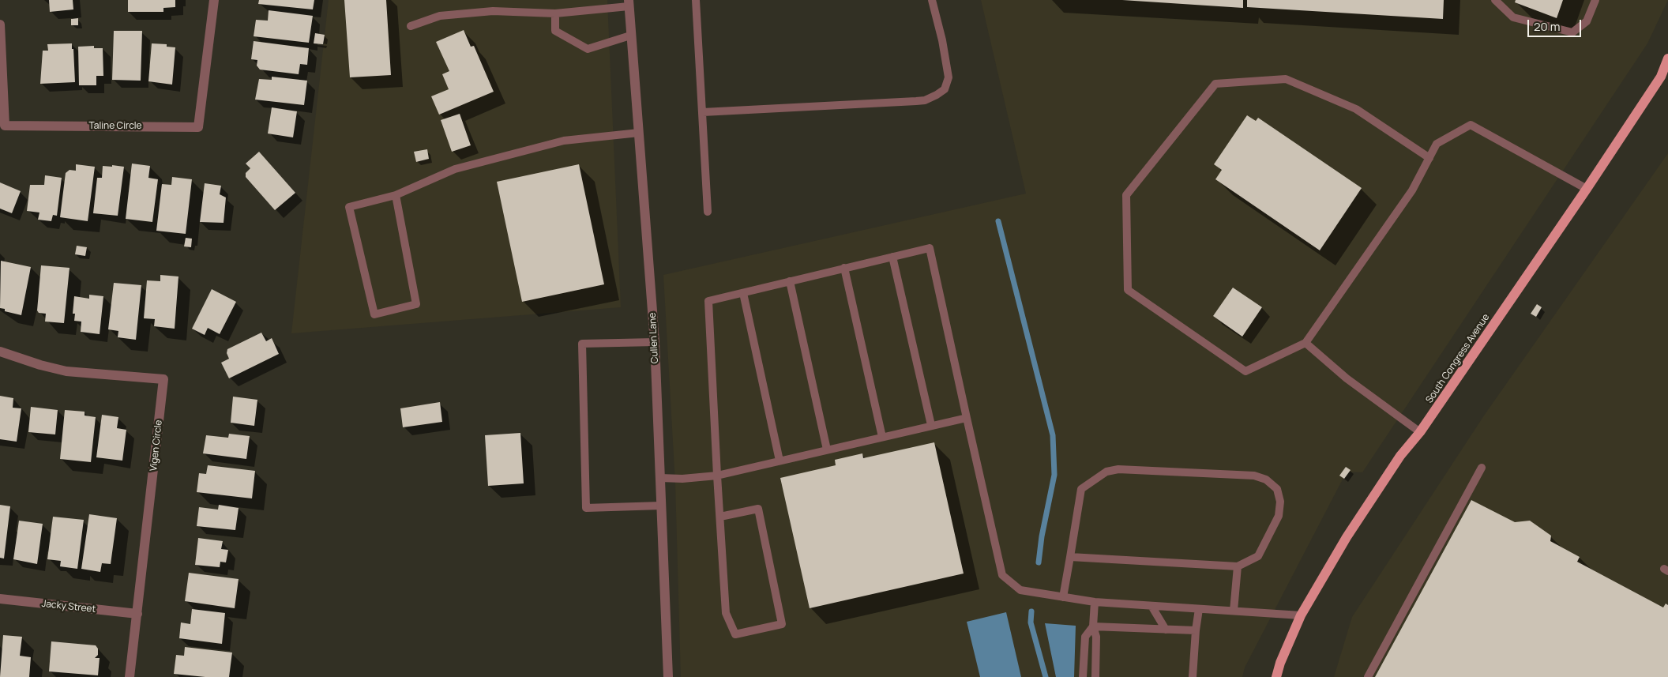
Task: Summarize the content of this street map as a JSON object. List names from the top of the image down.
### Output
{
  "streets": {
    "main road": ["South Congress Avenue"],
    "street": [
      "Taline Circle",
      "Cullen Lane",
      "Vigen Circle",
      "Jacky Street"
    ]
  },
  "crossings": [
    ["Vigen Circle", "Jacky Street"]
  ],
  "scale_bar": "20 m"
}
